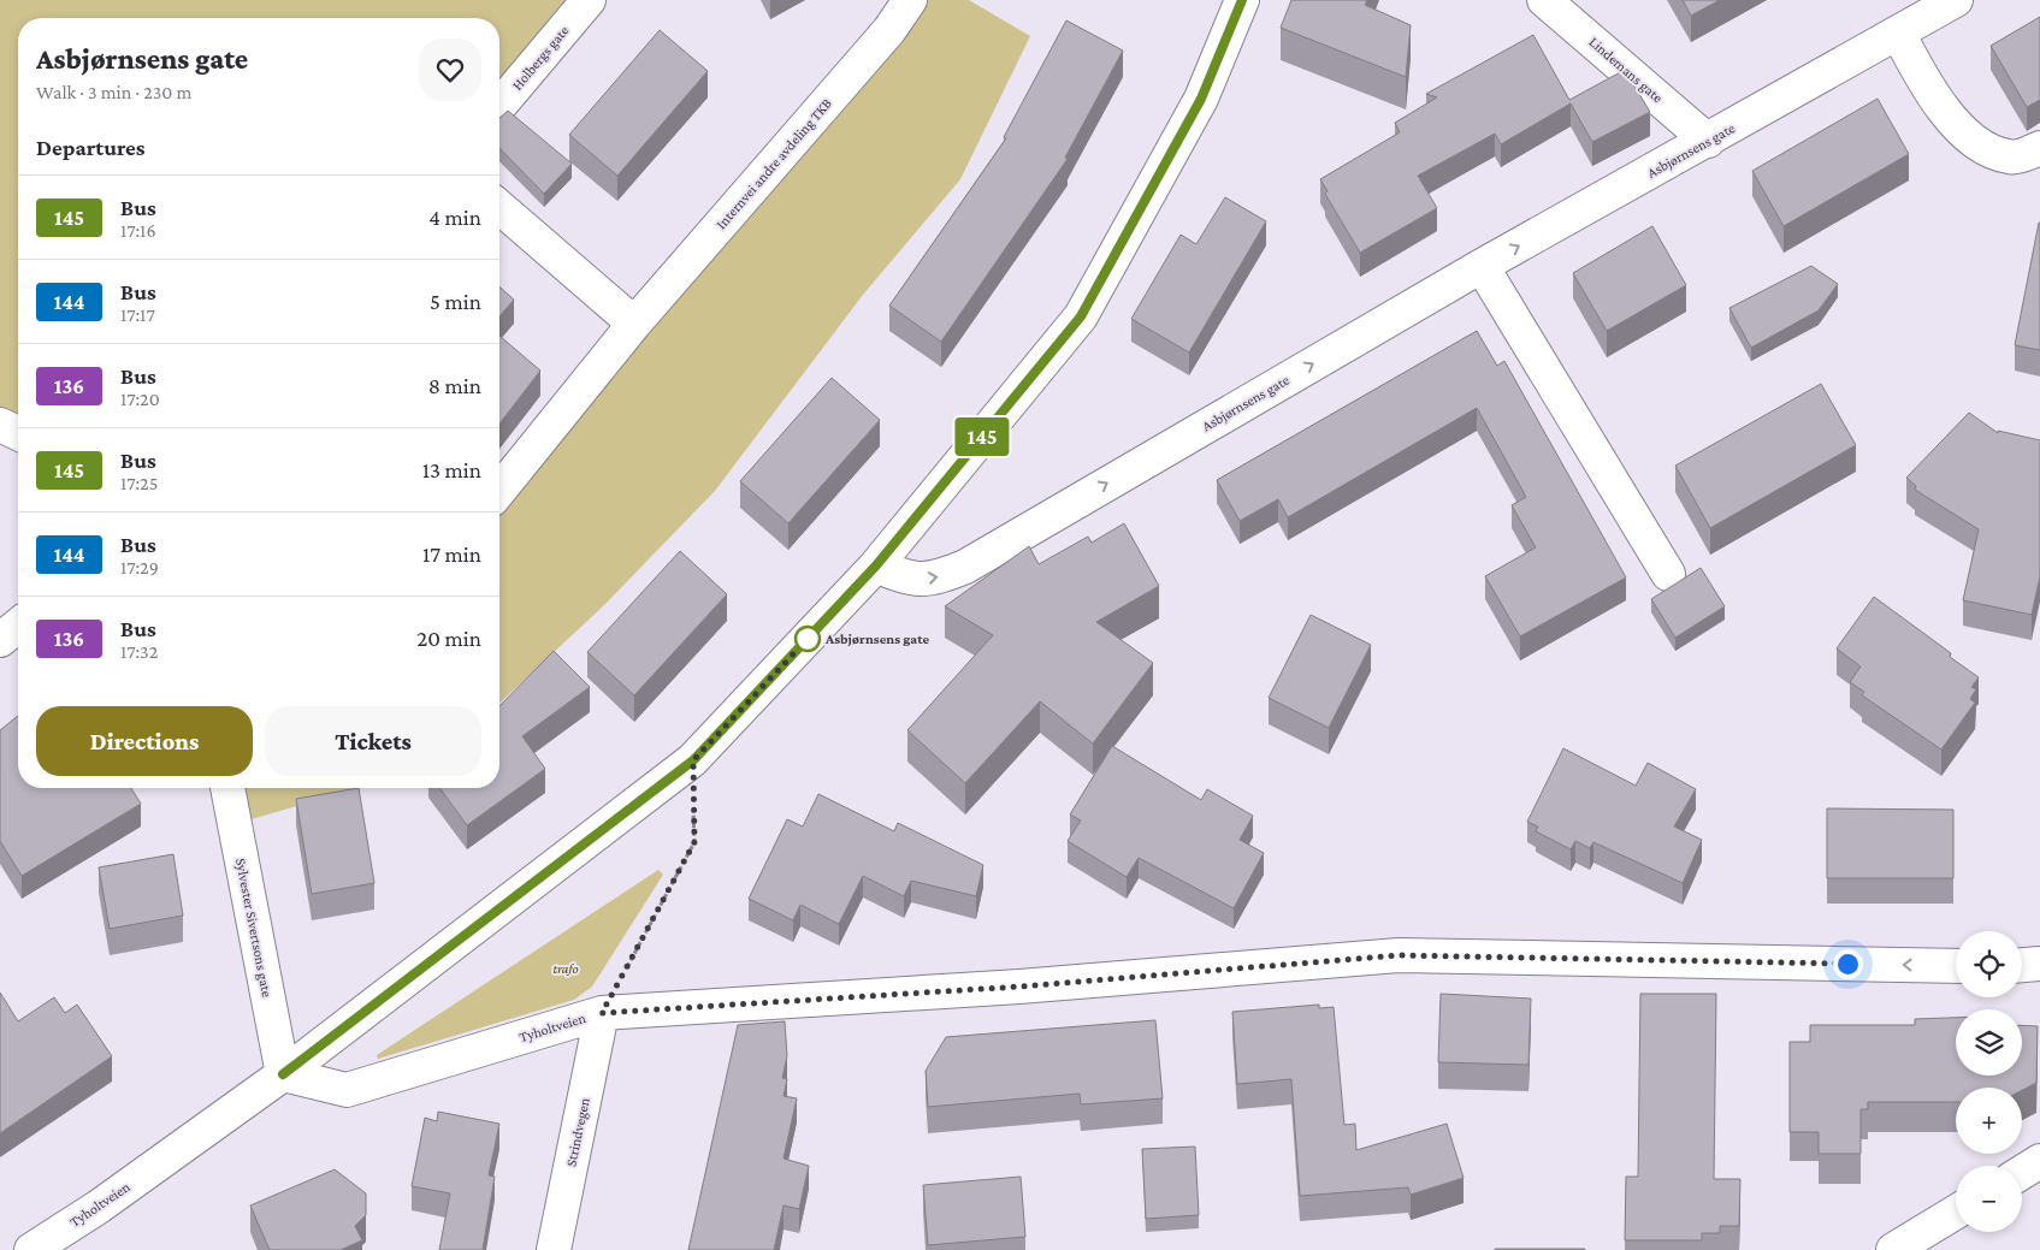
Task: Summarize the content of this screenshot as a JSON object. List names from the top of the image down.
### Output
{
  "streets": {
    "street": [
      "Holbergs gate",
      "Lindemans gate",
      "Asbjørnsens gate",
      "Internvei andre avdeling TKB",
      "Sylvester Sivertsons gate",
      "Tyholtveien",
      "Strindvegen"
    ]
  },
  "crossings": [
    ["Lindemans gate", "Asbjørnsens gate"],
    ["Sylvester Sivertsons gate", "Tyholtveien"],
    ["Tyholtveien", "Strindvegen"]
  ],
  "one_way": ["Asbjørnsens gate", "Tyholtveien"],
  "parks": ["trafo"],
  "places": ["Asbjørnsens gate"],
  "lines": ["bus line 145"],
  "page": {
    "on_map": "145",
    "heading": [
      ["Asbjørnsens gate", "Walk · 3 min · 230 m"],
      "Departures"
    ],
    "list": [
      {
        "mark": "145",
        "name": "Bus",
        "note": "17:16",
        "value": "4 min"
      },
      {
        "mark": "144",
        "name": "Bus",
        "note": "17:17",
        "value": "5 min"
      },
      {
        "mark": "136",
        "name": "Bus",
        "note": "17:20",
        "value": "8 min"
      },
      {
        "mark": "145",
        "name": "Bus",
        "note": "17:25",
        "value": "13 min"
      },
      {
        "mark": "144",
        "name": "Bus",
        "note": "17:29",
        "value": "17 min"
      },
      {
        "mark": "136",
        "name": "Bus",
        "note": "17:32",
        "value": "20 min"
      }
    ],
    "buttons": ["Directions", "Tickets"],
    "map_buttons": ["+", "−"]
  }
}
